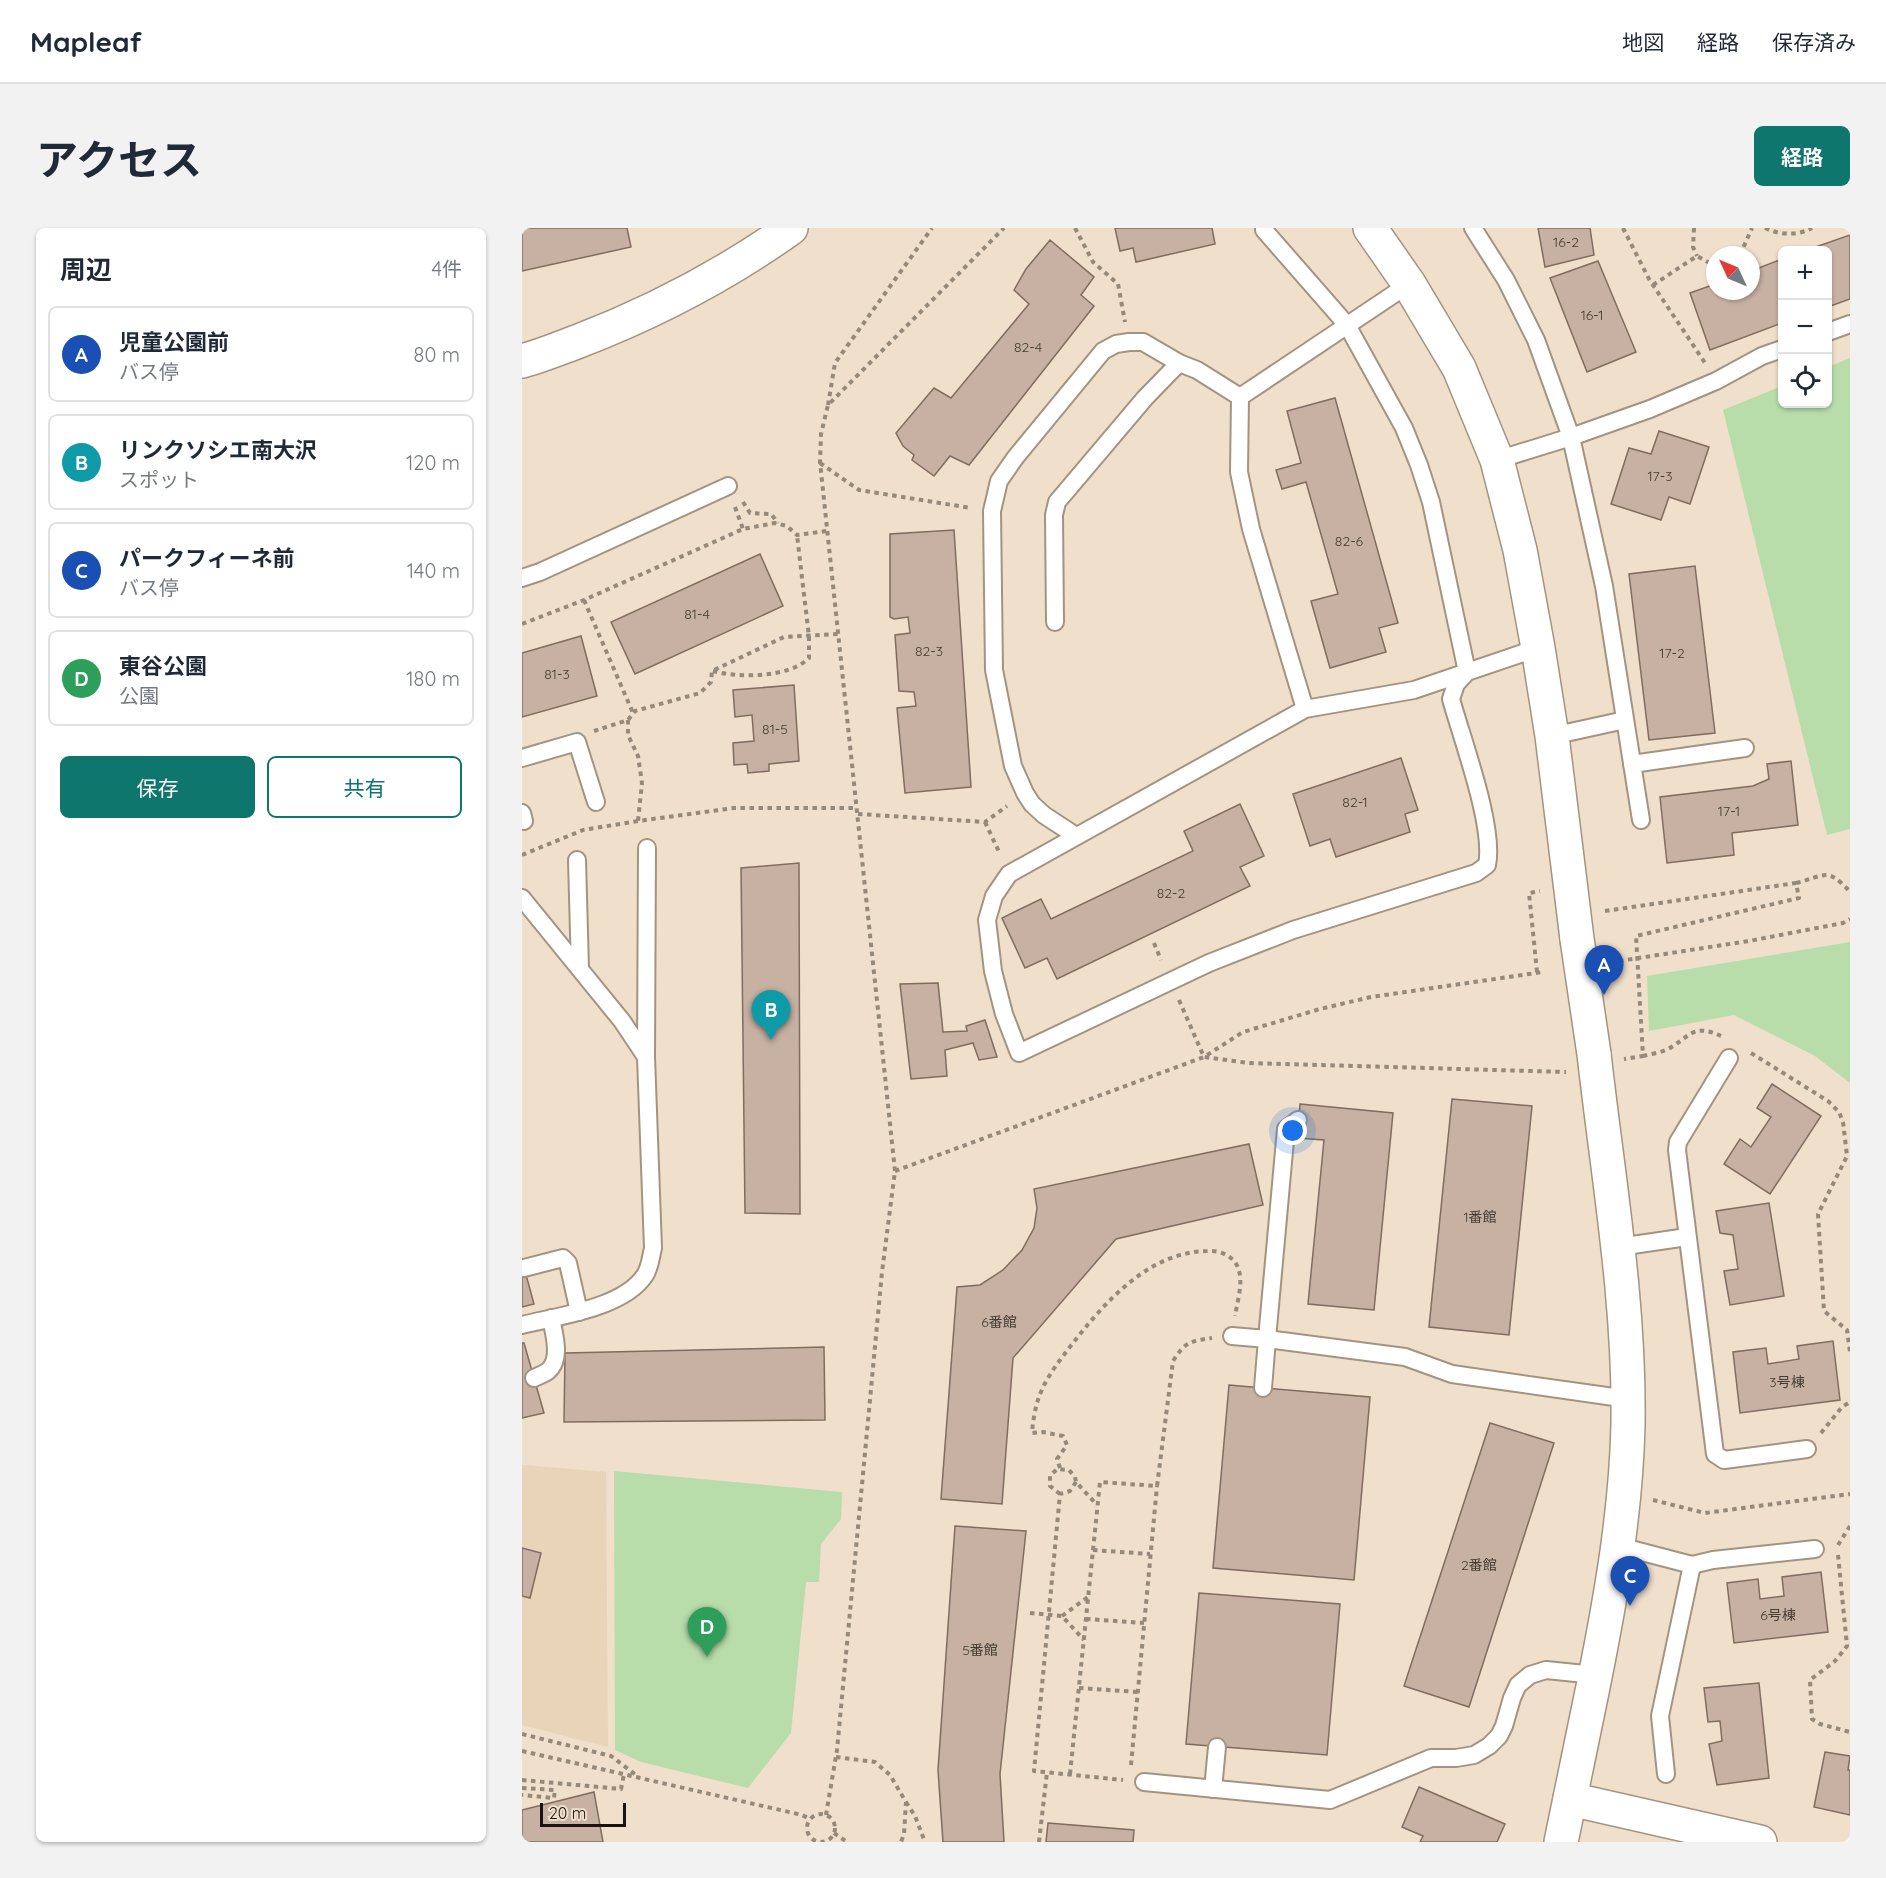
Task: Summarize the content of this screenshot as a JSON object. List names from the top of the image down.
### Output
{
  "house_numbers": [
    "16-2",
    "16-1",
    "82-4",
    "17-3",
    "82-6",
    "81-4",
    "82-3",
    "17-2",
    "81-3",
    "81-5",
    "82-1",
    "17-1",
    "82-2",
    "1番館",
    "6番館",
    "3号棟",
    "2番館",
    "6号棟",
    "5番館"
  ],
  "scale_bar": "20 m",
  "north": "top left",
  "page": {
    "header": "Mapleaf",
    "nav": ["地図", "経路", "保存済み"],
    "title": "アクセス",
    "buttons": [
      "経路",
      ["保存", "共有"]
    ],
    "heading": ["周辺", "4件"],
    "map_buttons": ["+", "−"],
    "list": [
      {
        "mark": "A",
        "name": "児童公園前",
        "note": "バス停",
        "value": "80 m"
      },
      {
        "mark": "B",
        "name": "リンクソシエ南大沢",
        "note": "スポット",
        "value": "120 m"
      },
      {
        "mark": "C",
        "name": "パークフィーネ前",
        "note": "バス停",
        "value": "140 m"
      },
      {
        "mark": "D",
        "name": "東谷公園",
        "note": "公園",
        "value": "180 m"
      }
    ],
    "pins": [
      "A",
      "B",
      "C",
      "D"
    ],
    "scale": "20 m"
  }
}
